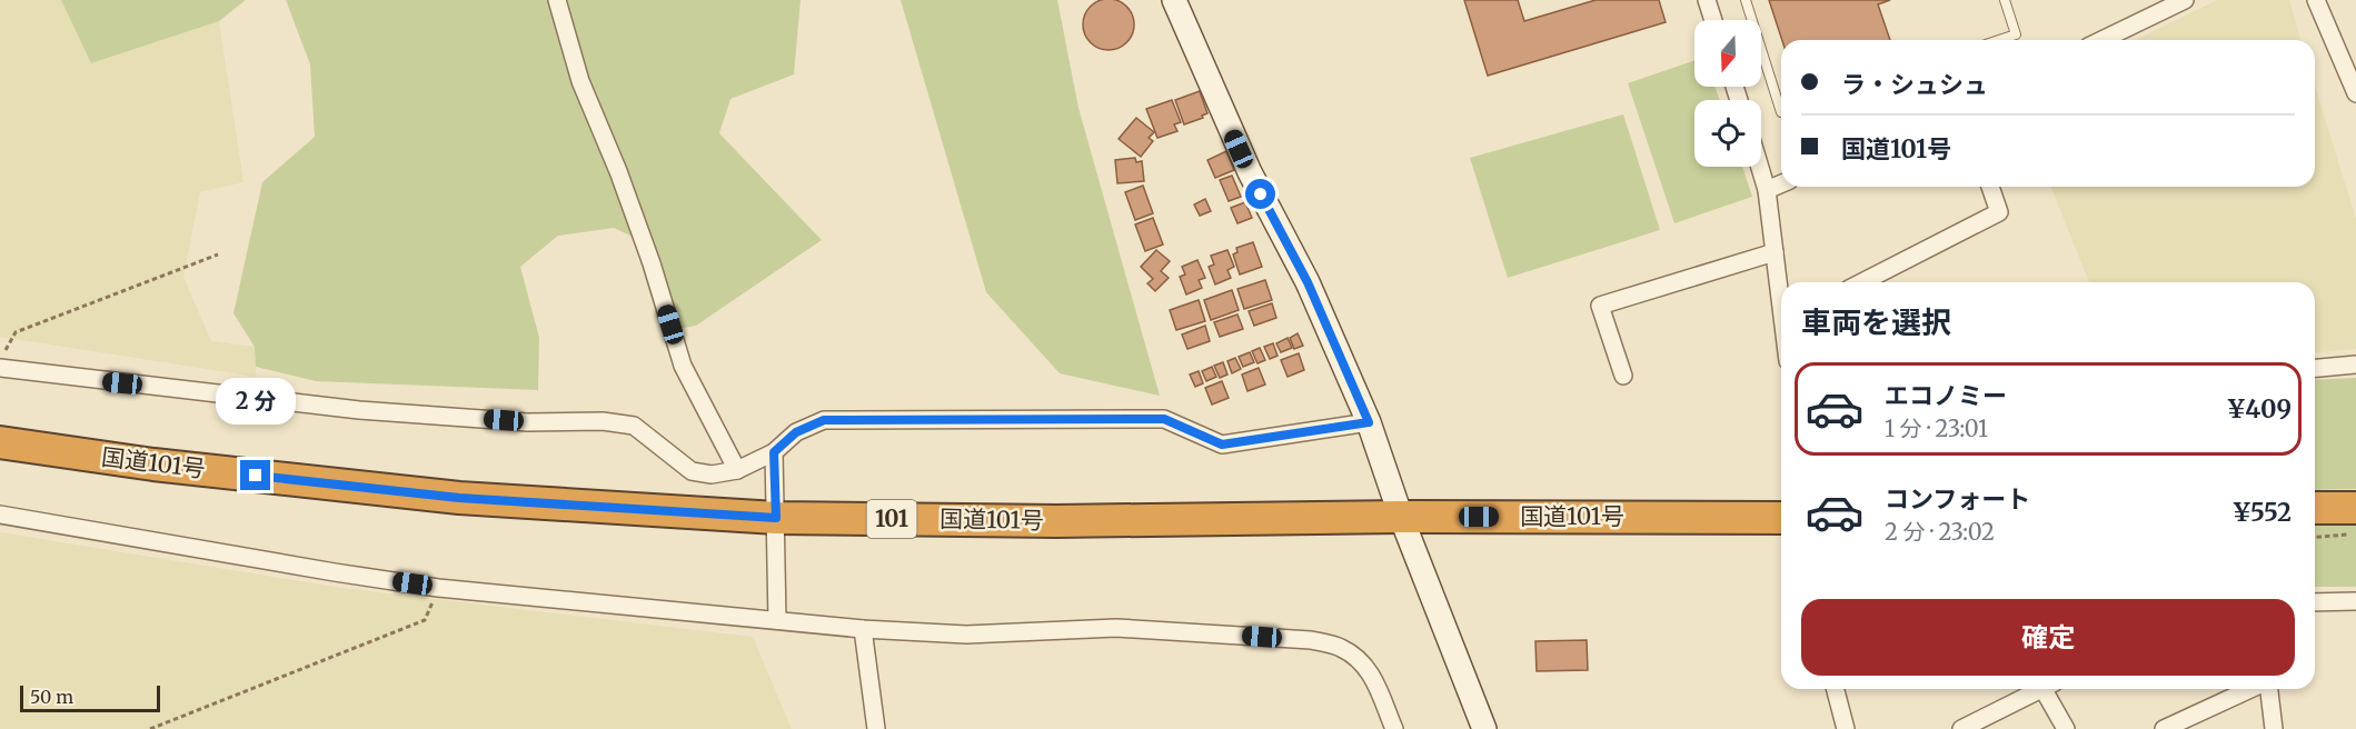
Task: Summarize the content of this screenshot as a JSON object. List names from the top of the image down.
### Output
{
  "streets": {
    "highway": ["国道101号", "101"]
  },
  "scale_bar": "50 m",
  "north": "bottom",
  "page": {
    "banner": ["ラ・シュシュ", "国道101号"],
    "heading": "車両を選択",
    "list": [
      {
        "name": "エコノミー",
        "note": "1 分 · 23:01",
        "value": "¥409"
      },
      {
        "name": "コンフォート",
        "note": "2 分 · 23:02",
        "value": "¥552"
      }
    ],
    "bubble": "2 分",
    "buttons": "確定",
    "scale": "50 m"
  }
}
